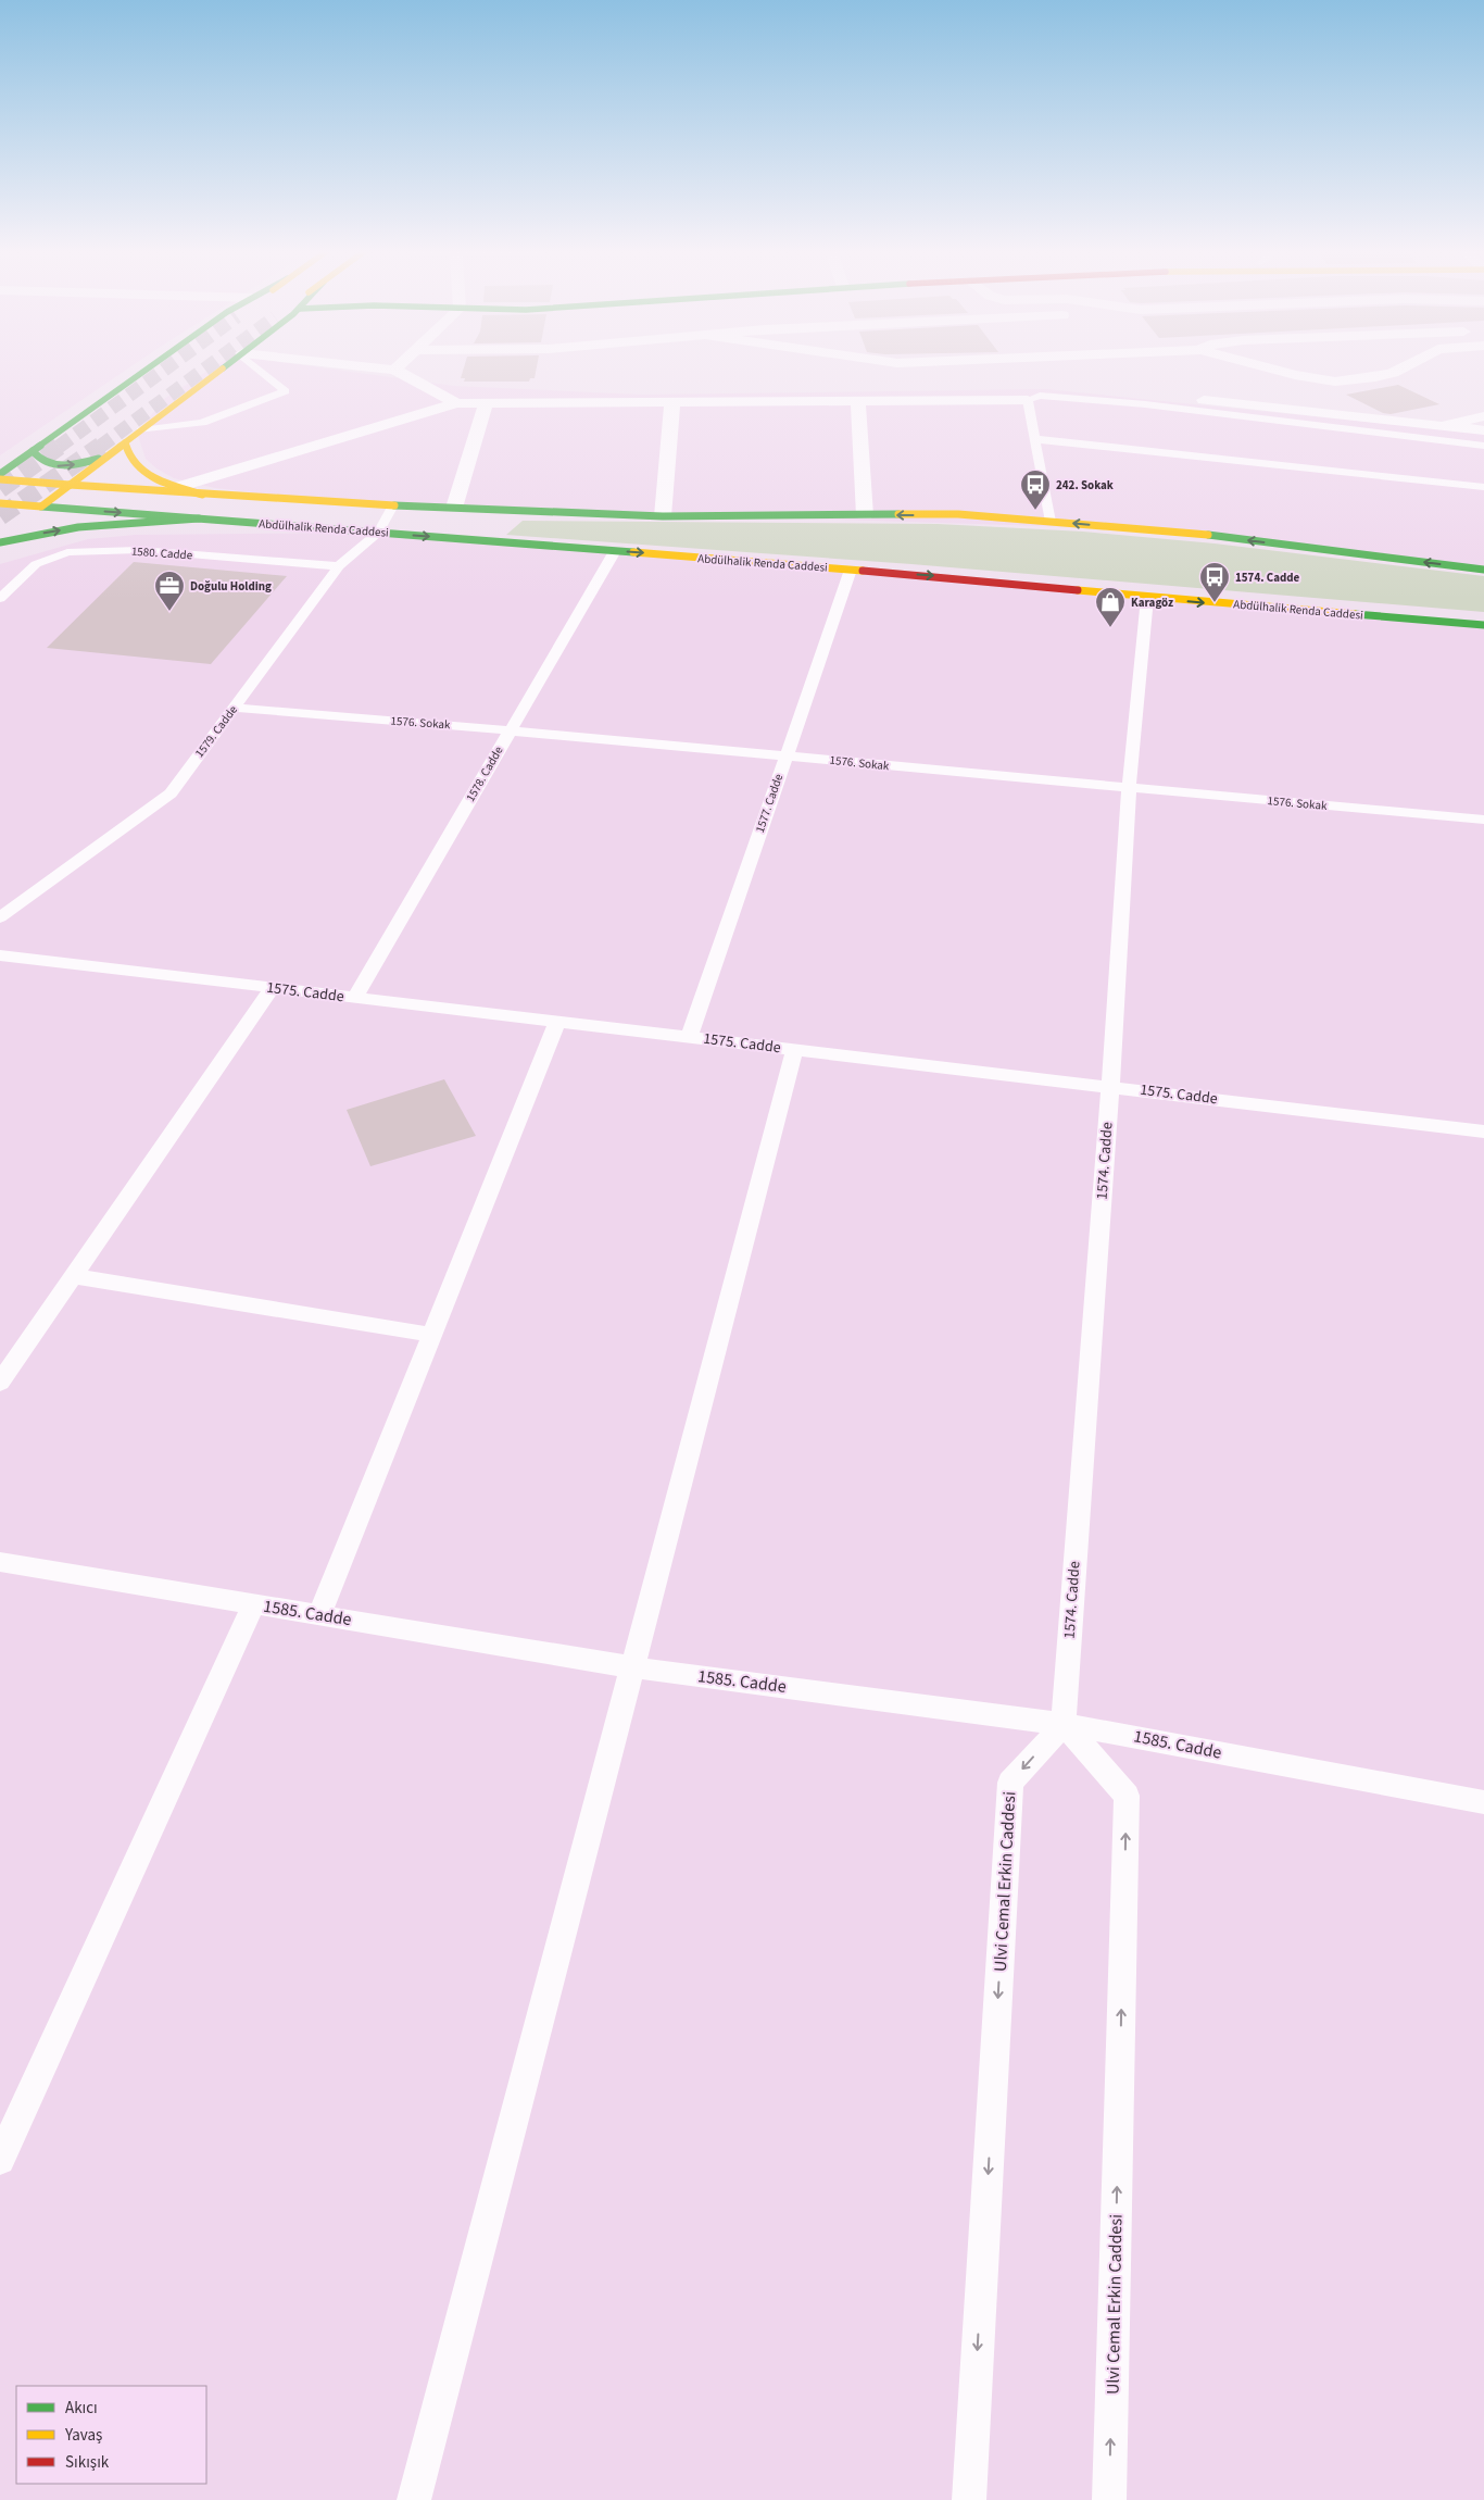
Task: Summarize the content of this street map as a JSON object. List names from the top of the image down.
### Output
{
  "streets": {
    "main road": ["Abdülhalik Renda Caddesi"],
    "lane": [
      "1580. Cadde",
      "1576. Sokak",
      "1579. Cadde",
      "1578. Cadde",
      "1577. Cadde",
      "1575. Cadde",
      "1574. Cadde",
      "1585. Cadde",
      "Ulvi Cemal Erkin Caddesi"
    ]
  },
  "crossings": [
    ["Abdülhalik Renda Caddesi", "1579. Cadde"],
    ["Abdülhalik Renda Caddesi", "1578. Cadde"],
    ["Abdülhalik Renda Caddesi", "1577. Cadde"],
    ["Abdülhalik Renda Caddesi", "1574. Cadde"],
    ["1580. Cadde", "1579. Cadde"],
    ["1576. Sokak", "1579. Cadde"],
    ["1576. Sokak", "1578. Cadde"],
    ["1576. Sokak", "1577. Cadde"],
    ["1576. Sokak", "1574. Cadde"],
    ["1578. Cadde", "1575. Cadde"],
    ["1577. Cadde", "1575. Cadde"],
    ["1575. Cadde", "1574. Cadde"],
    ["1574. Cadde", "1585. Cadde"],
    ["1574. Cadde", "Ulvi Cemal Erkin Caddesi"],
    ["1585. Cadde", "Ulvi Cemal Erkin Caddesi"]
  ],
  "places": {
    "bus stop": ["242. Sokak", "1574. Cadde"],
    "office": ["Doğulu Holding"],
    "shop": ["Karagöz"]
  },
  "legend": ["Akıcı", "Yavaş", "Sıkışık"]
}
